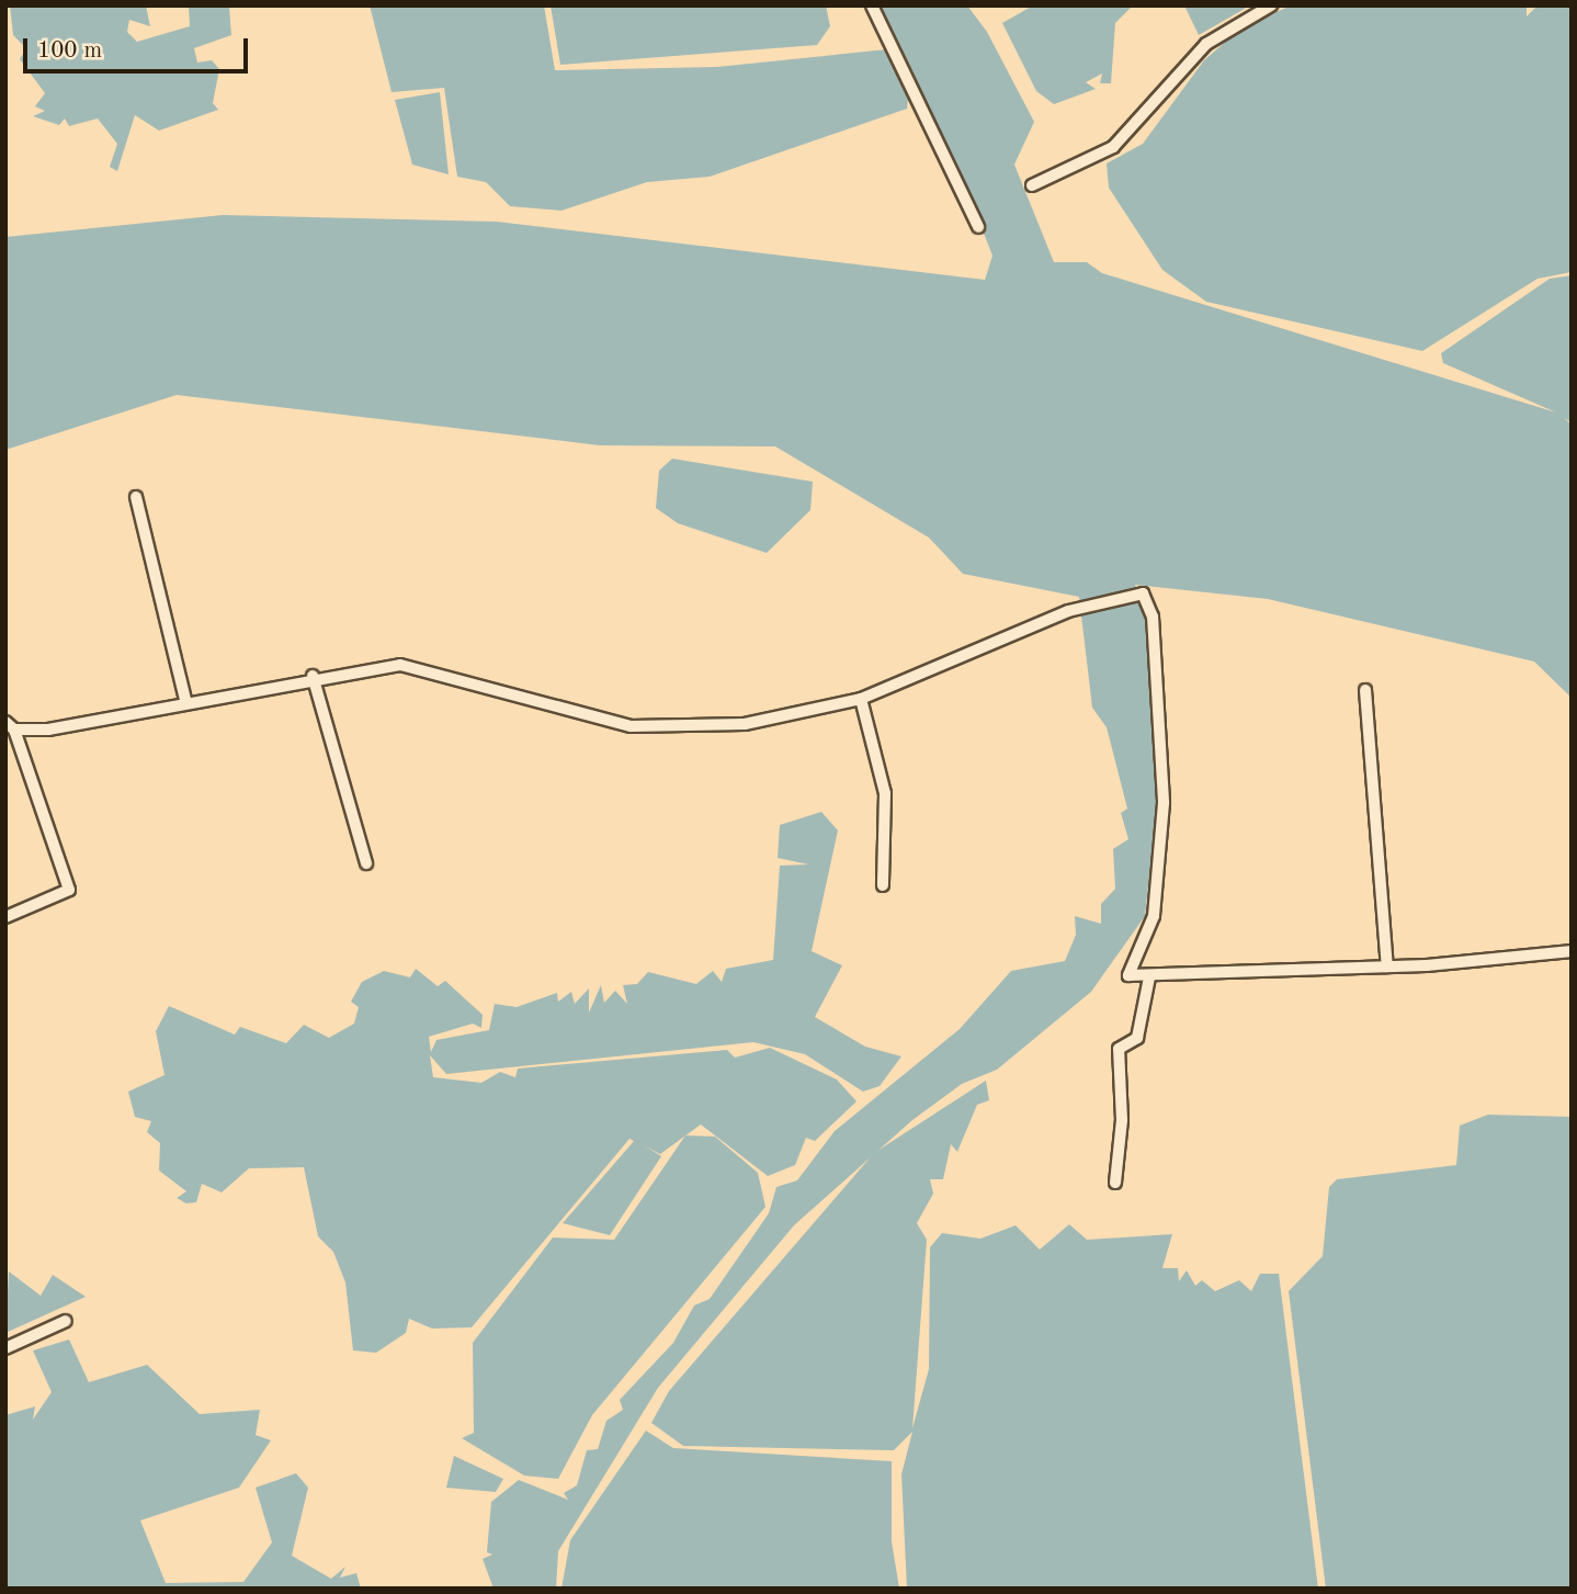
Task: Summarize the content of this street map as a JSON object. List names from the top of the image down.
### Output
{
  "scale_bar": "100 m"
}
